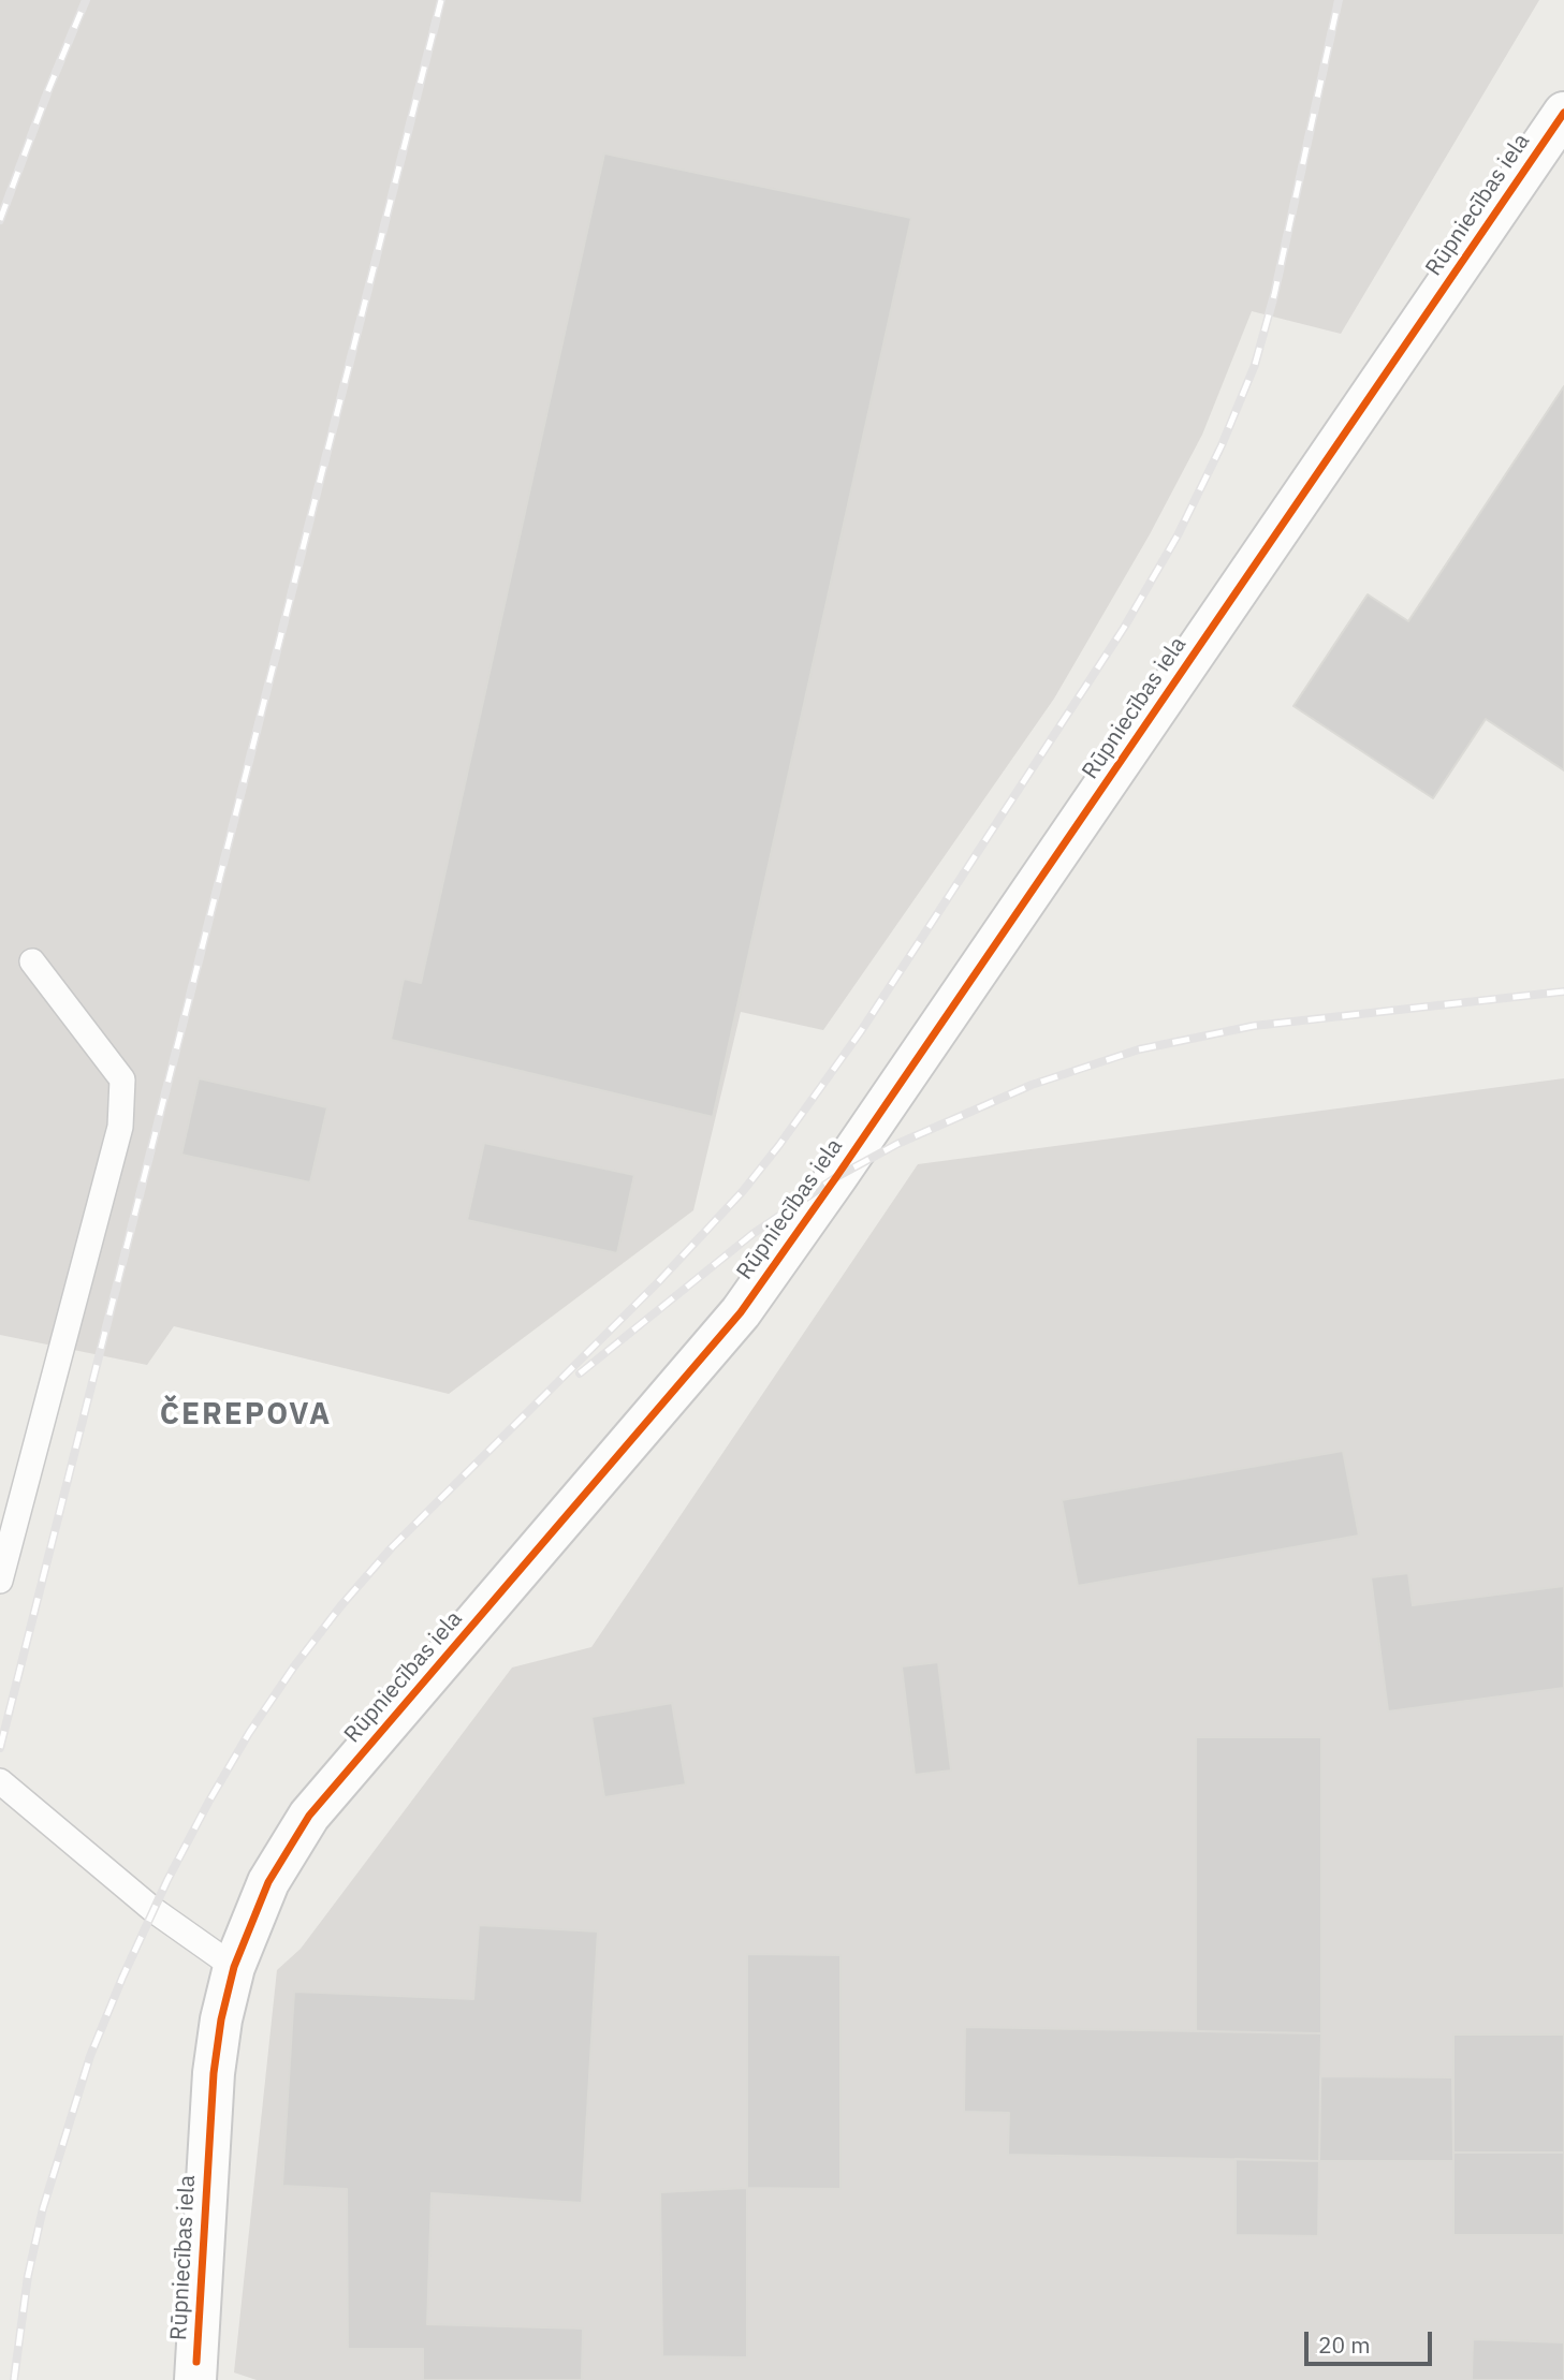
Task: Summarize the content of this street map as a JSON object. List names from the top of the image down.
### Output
{
  "streets": {
    "street": ["Rūpniecības iela"]
  },
  "districts": ["ČEREPOVA"],
  "scale_bar": "20 m"
}
